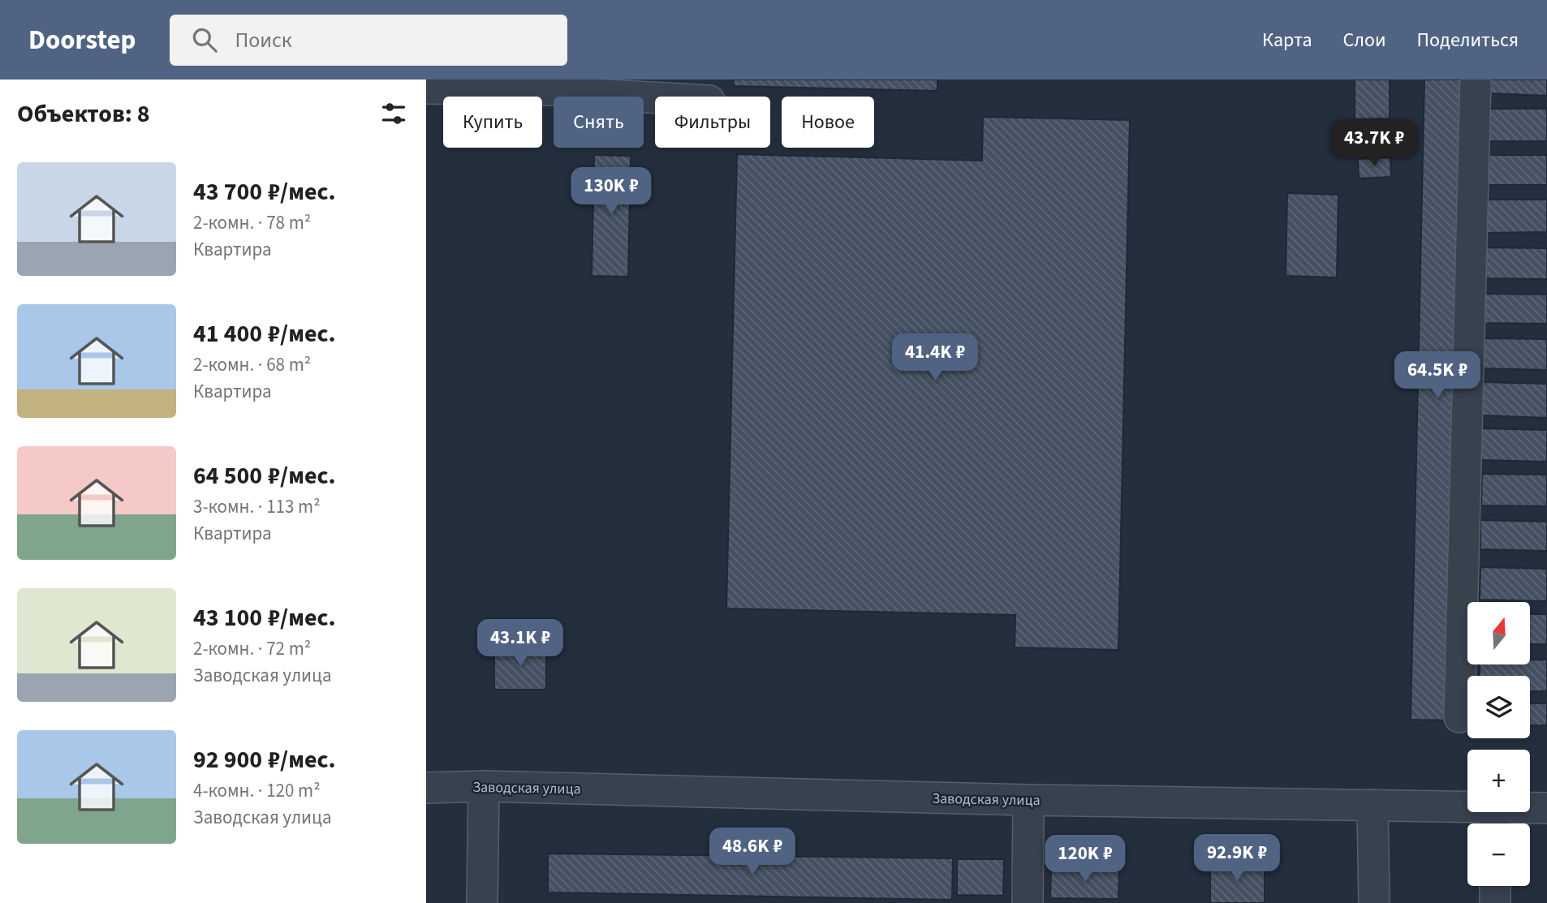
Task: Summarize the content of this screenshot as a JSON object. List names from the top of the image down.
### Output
{
  "streets": {
    "street": ["Заводская улица"]
  },
  "north": "top",
  "page": {
    "header": "Doorstep",
    "search": "Поиск",
    "nav": ["Карта", "Слои", "Поделиться"],
    "heading": "Объектов: 8",
    "chip": [
      "Купить",
      "Снять",
      "Фильтры",
      "Новое"
    ],
    "price": [
      "43.7K ₽",
      "130K ₽",
      "41.4K ₽",
      "64.5K ₽",
      "43.1K ₽",
      "48.6K ₽",
      "92.9K ₽",
      "120K ₽"
    ],
    "list": [
      {
        "name": "43 700 ₽/мес.",
        "note": "2-комн. · 78 m² · Квартира"
      },
      {
        "name": "41 400 ₽/мес.",
        "note": "2-комн. · 68 m² · Квартира"
      },
      {
        "name": "64 500 ₽/мес.",
        "note": "3-комн. · 113 m² · Квартира"
      },
      {
        "name": "43 100 ₽/мес.",
        "note": "2-комн. · 72 m² · Заводская улица"
      },
      {
        "name": "92 900 ₽/мес.",
        "note": "4-комн. · 120 m² · Заводская улица"
      }
    ],
    "map_buttons": ["+", "−"]
  }
}
